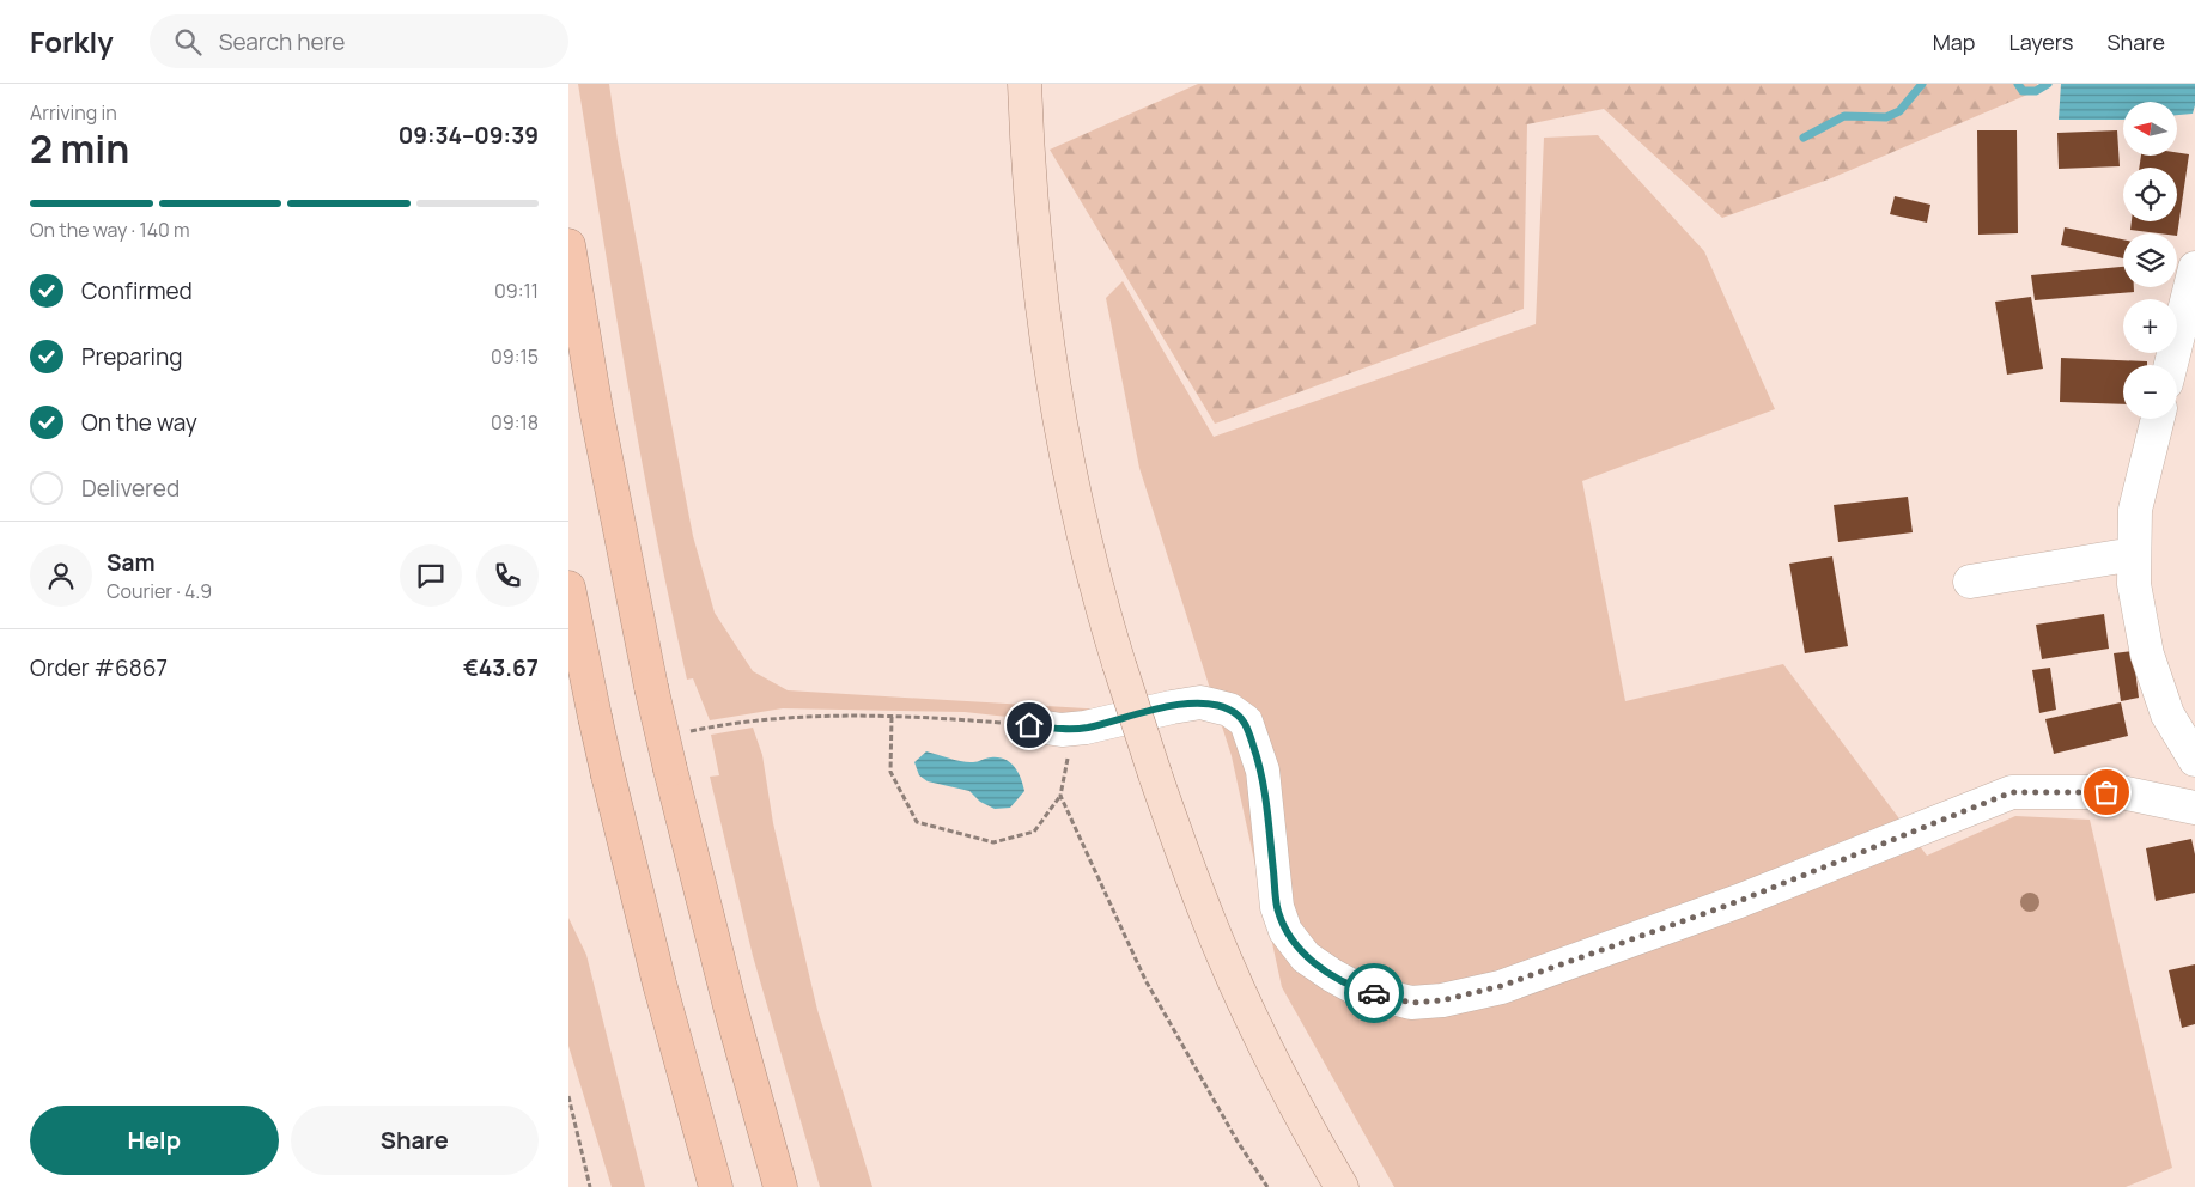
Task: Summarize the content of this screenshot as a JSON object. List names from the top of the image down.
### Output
{
  "north": "left",
  "page": {
    "header": "Forkly",
    "search": "Search here",
    "nav": ["Map", "Layers", "Share"],
    "heading": ["2 min", "Arriving in", "09:34–09:39"],
    "panel": [
      "Sam",
      "Courier · 4.9",
      "Order #6867",
      "€43.67"
    ],
    "map_buttons": ["+", "−"],
    "bar": "On the way · 140 m",
    "list": [
      ["Confirmed", "09:11"],
      ["Preparing", "09:15"],
      ["On the way", "09:18"],
      "Delivered"
    ],
    "buttons": ["Help", "Share"]
  }
}
